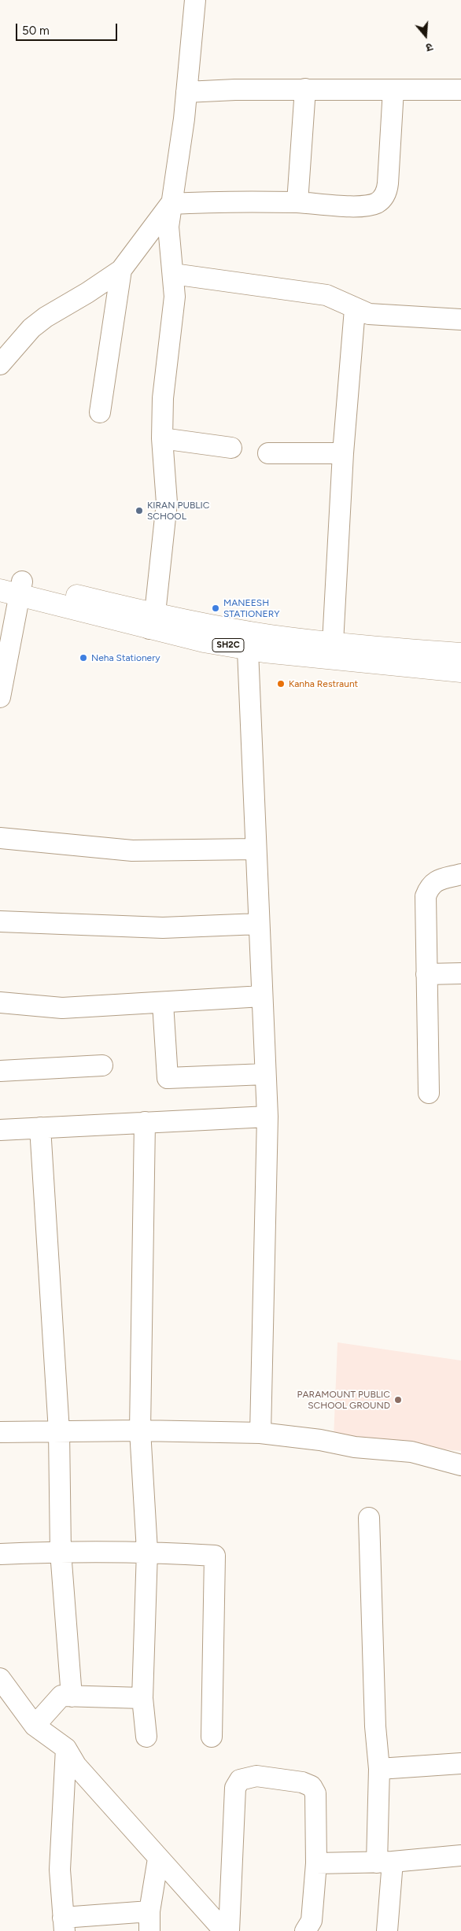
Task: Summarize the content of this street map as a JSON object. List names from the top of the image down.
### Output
{
  "streets": {
    "main road": ["SH2C"]
  },
  "places": [
    "KIRAN PUBLIC SCHOOL",
    "MANEESH STATIONERY",
    "Neha Stationery",
    "Kanha Restraunt",
    "PARAMOUNT PUBLIC SCHOOL GROUND"
  ],
  "scale_bar": "50 m",
  "north": "bottom"
}
